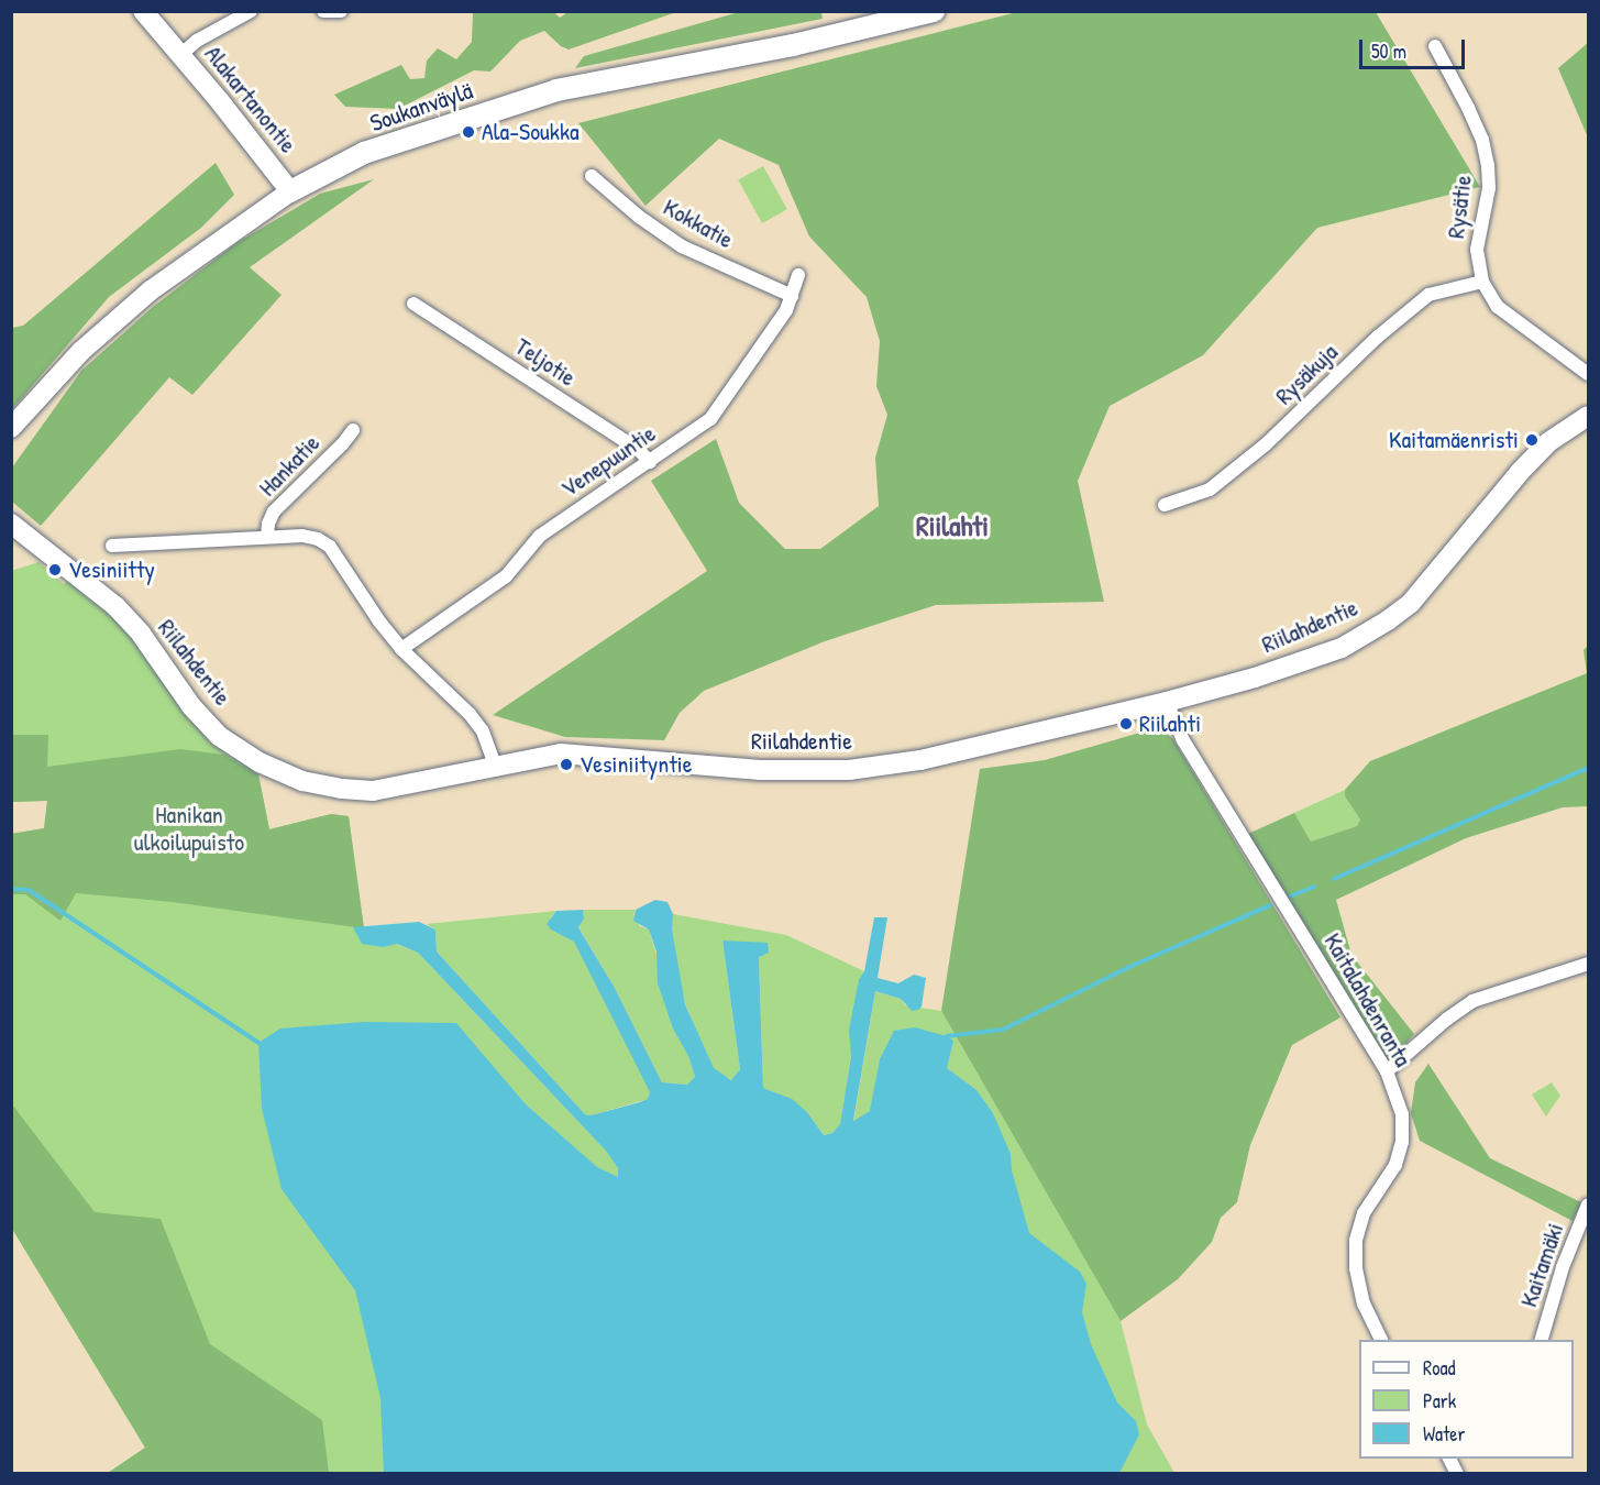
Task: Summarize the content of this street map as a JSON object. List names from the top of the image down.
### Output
{
  "streets": {
    "main road": ["Soukanväylä"],
    "street": [
      "Alakartanontie",
      "Rysätie",
      "Kokkatie",
      "Teljotie",
      "Rysäkuja",
      "Venepuuntie",
      "Hankatie",
      "Riilahdentie",
      "Kaitalahdenranta",
      "Kaitamäki"
    ]
  },
  "crossings": [
    ["Alakartanontie", "Soukanväylä"],
    ["Rysätie", "Rysäkuja"],
    ["Kokkatie", "Venepuuntie"],
    ["Teljotie", "Venepuuntie"],
    ["Riilahdentie", "Kaitalahdenranta"]
  ],
  "districts": ["Riilahti"],
  "parks": ["Hanikan ulkoilupuisto"],
  "places": [
    "Ala-Soukka",
    "Kaitamäenristi",
    "Vesiniitty",
    "Riilahti",
    "Vesiniityntie"
  ],
  "legend": ["Road", "Park", "Water"],
  "scale_bar": "50 m"
}
